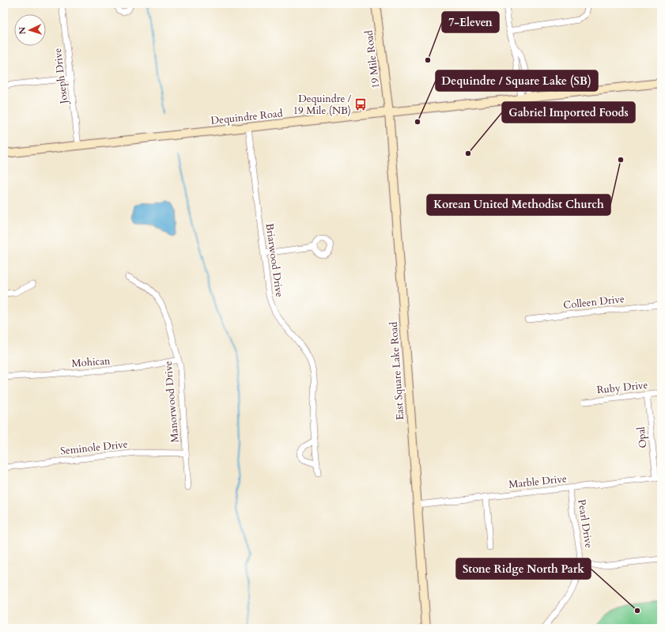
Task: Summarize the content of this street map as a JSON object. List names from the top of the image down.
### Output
{
  "streets": {
    "main road": ["19 Mile Road", "Dequindre Road", "East Square Lake Road"],
    "street": [
      "Joseph Drive",
      "Briarwood Drive",
      "Colleen Drive",
      "Mohican",
      "Ruby Drive",
      "Manorwood Drive",
      "Opal",
      "Seminole Drive",
      "Marble Drive",
      "Pearl Drive"
    ]
  },
  "crossings": [
    ["19 Mile Road", "Dequindre Road"],
    ["19 Mile Road", "East Square Lake Road"],
    ["Joseph Drive", "Dequindre Road"],
    ["Dequindre Road", "Briarwood Drive"],
    ["Dequindre Road", "East Square Lake Road"],
    ["Mohican", "Manorwood Drive"],
    ["East Square Lake Road", "Marble Drive"],
    ["Ruby Drive", "Opal"],
    ["Manorwood Drive", "Seminole Drive"],
    ["Opal", "Marble Drive"],
    ["Marble Drive", "Pearl Drive"]
  ],
  "places": {
    "other": [
      "7-Eleven",
      "Dequindre / Square Lake (SB)",
      "Gabriel Imported Foods",
      "Korean United Methodist Church",
      "Stone Ridge North Park"
    ],
    "bus stop": ["Dequindre / 19 Mile (NB)"]
  },
  "north": "left"
}
